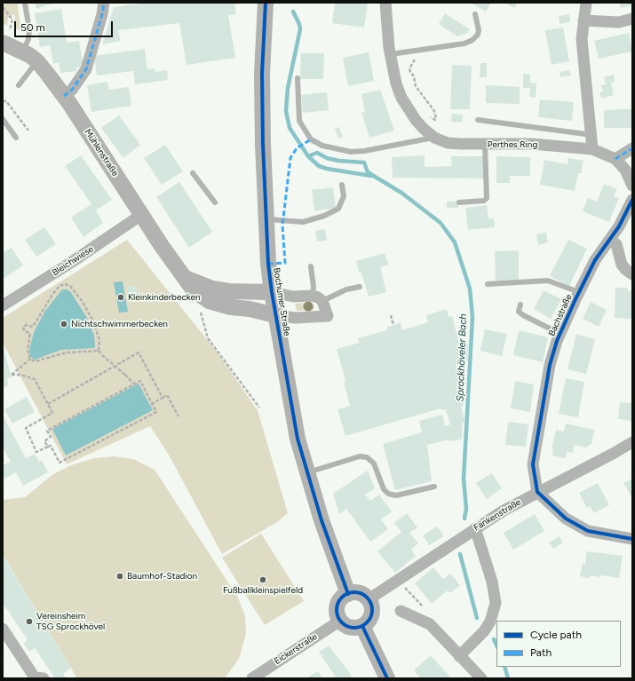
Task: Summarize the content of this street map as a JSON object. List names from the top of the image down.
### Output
{
  "streets": {
    "main road": ["Mühlenstraße", "Bochumer Straße"],
    "street": [
      "Perthes Ring",
      "Bleichwiese",
      "Bachstraße",
      "Fänkenstraße",
      "Eickerstraße"
    ]
  },
  "crossings": [
    ["Mühlenstraße", "Bleichwiese"],
    ["Mühlenstraße", "Bochumer Straße"],
    ["Bochumer Straße", "Fänkenstraße"],
    ["Bochumer Straße", "Eickerstraße"],
    ["Bachstraße", "Fänkenstraße"],
    ["Fänkenstraße", "Eickerstraße"]
  ],
  "water": ["Sprockhöveler Bach"],
  "places": [
    "Kleinkinderbecken",
    "Nichtschwimmerbecken",
    "Baumhof-Stadion",
    "Fußballkleinspielfeld",
    "Vereinsheim TSG Sprockhövel"
  ],
  "legend": ["Cycle path", "Path"],
  "scale_bar": "50 m"
}
